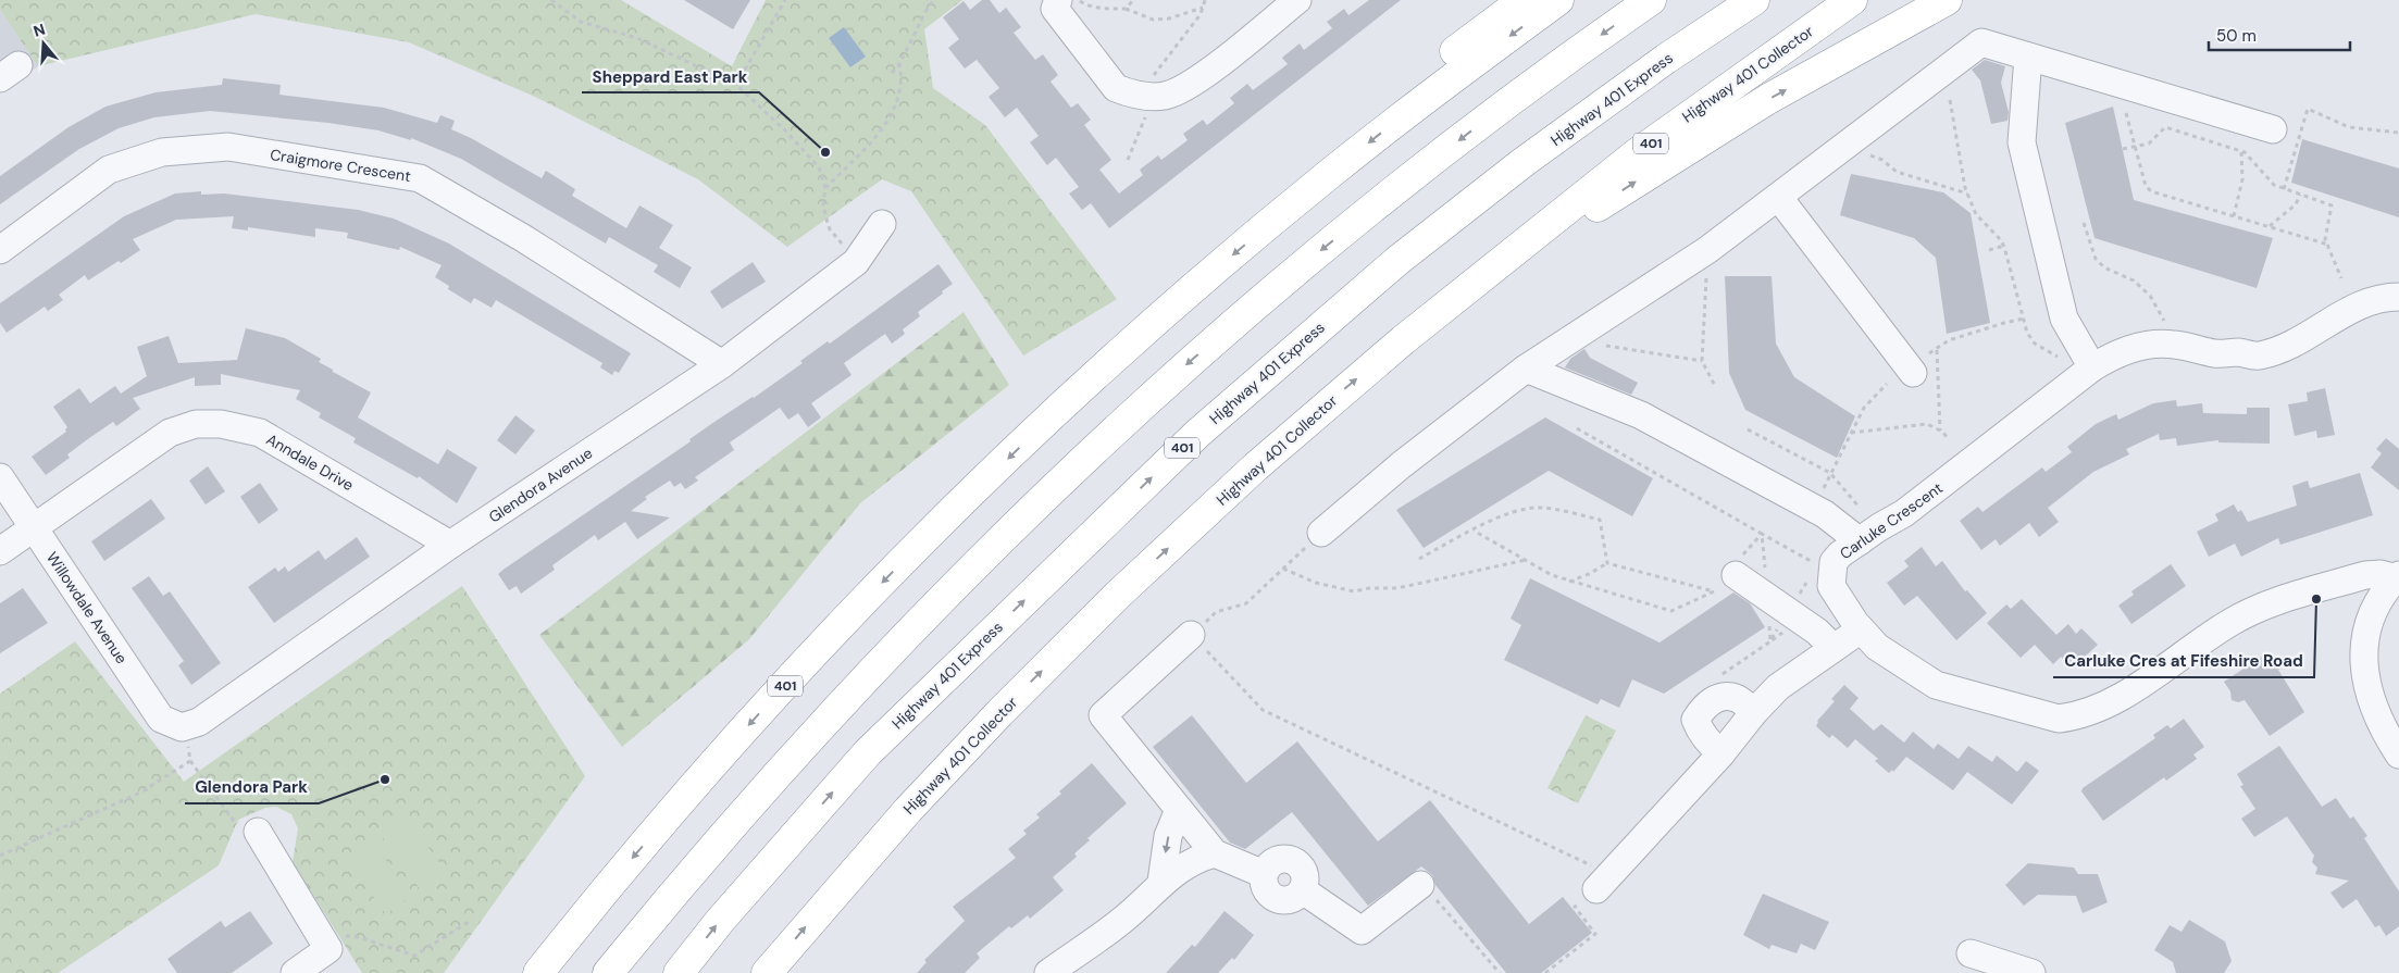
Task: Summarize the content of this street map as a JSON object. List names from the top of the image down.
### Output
{
  "streets": {
    "highway": ["Highway 401 Collector", "Highway 401 Express", "401"],
    "street": [
      "Craigmore Crescent",
      "Anndale Drive",
      "Glendora Avenue",
      "Carluke Crescent",
      "Willowdale Avenue"
    ]
  },
  "crossings": [
    ["Craigmore Crescent", "Glendora Avenue"],
    ["Anndale Drive", "Glendora Avenue"],
    ["Anndale Drive", "Willowdale Avenue"],
    ["Glendora Avenue", "Willowdale Avenue"]
  ],
  "places": ["Sheppard East Park", "Carluke Cres at Fifeshire Road", "Glendora Park"],
  "scale_bar": "50 m",
  "north": "top"
}
